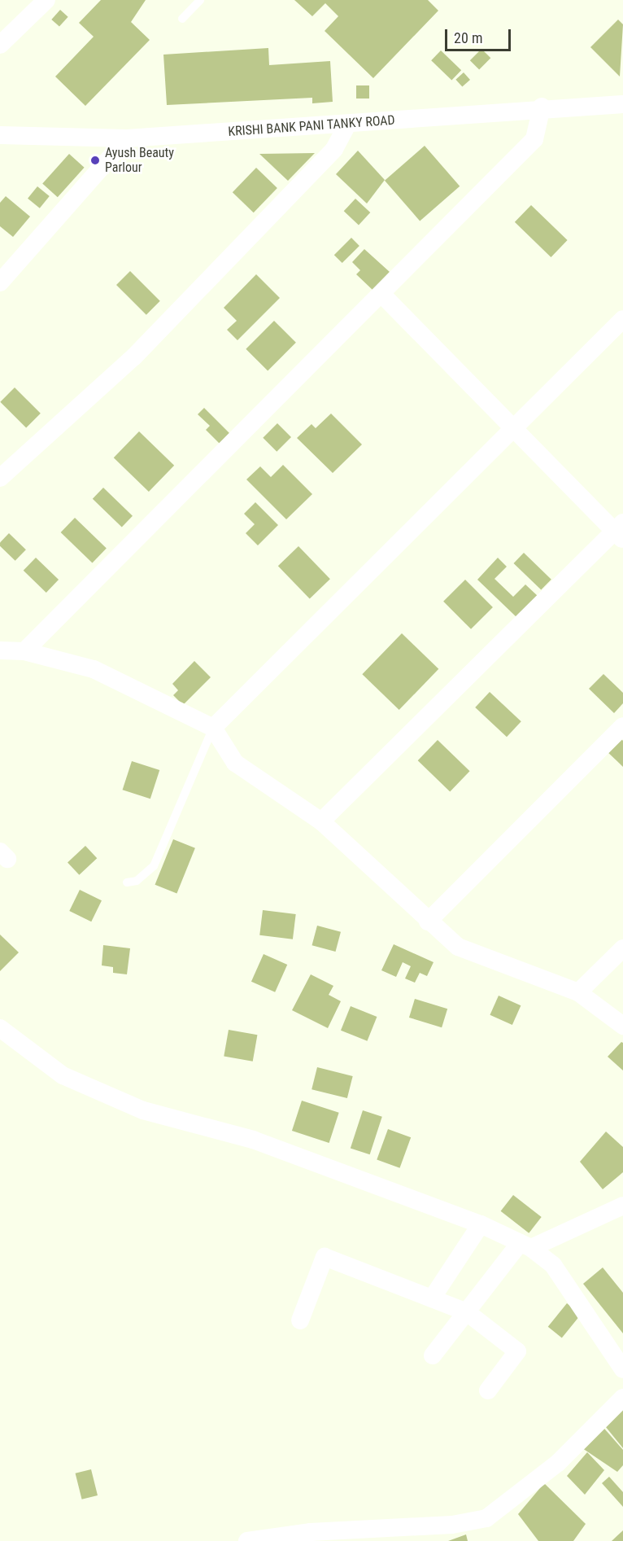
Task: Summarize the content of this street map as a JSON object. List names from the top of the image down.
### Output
{
  "streets": {
    "street": ["KRISHI BANK PANI TANKY ROAD"]
  },
  "places": ["Ayush Beauty Parlour"],
  "scale_bar": "20 m"
}
